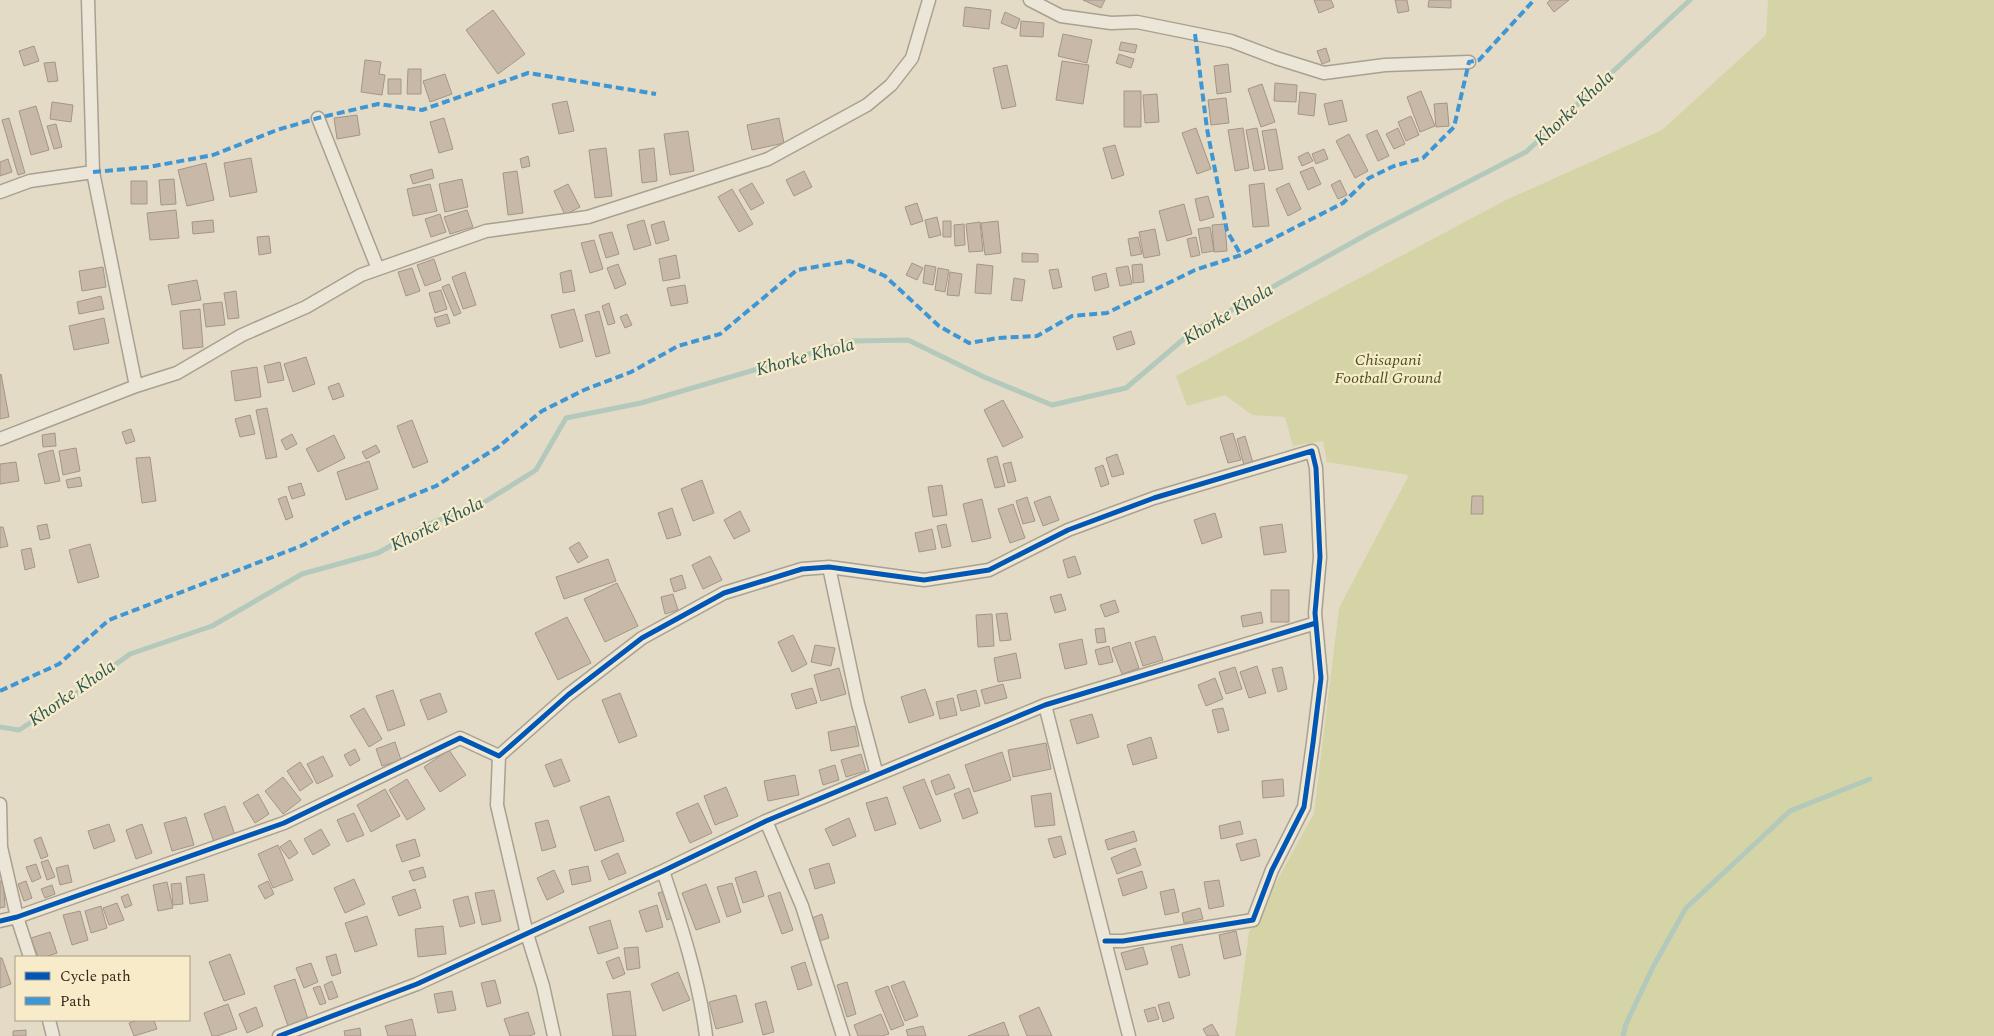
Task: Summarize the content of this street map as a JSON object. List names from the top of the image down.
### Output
{
  "water": ["Khorke Khola"],
  "parks": ["Chisapani Football Ground"],
  "legend": ["Cycle path", "Path"]
}
